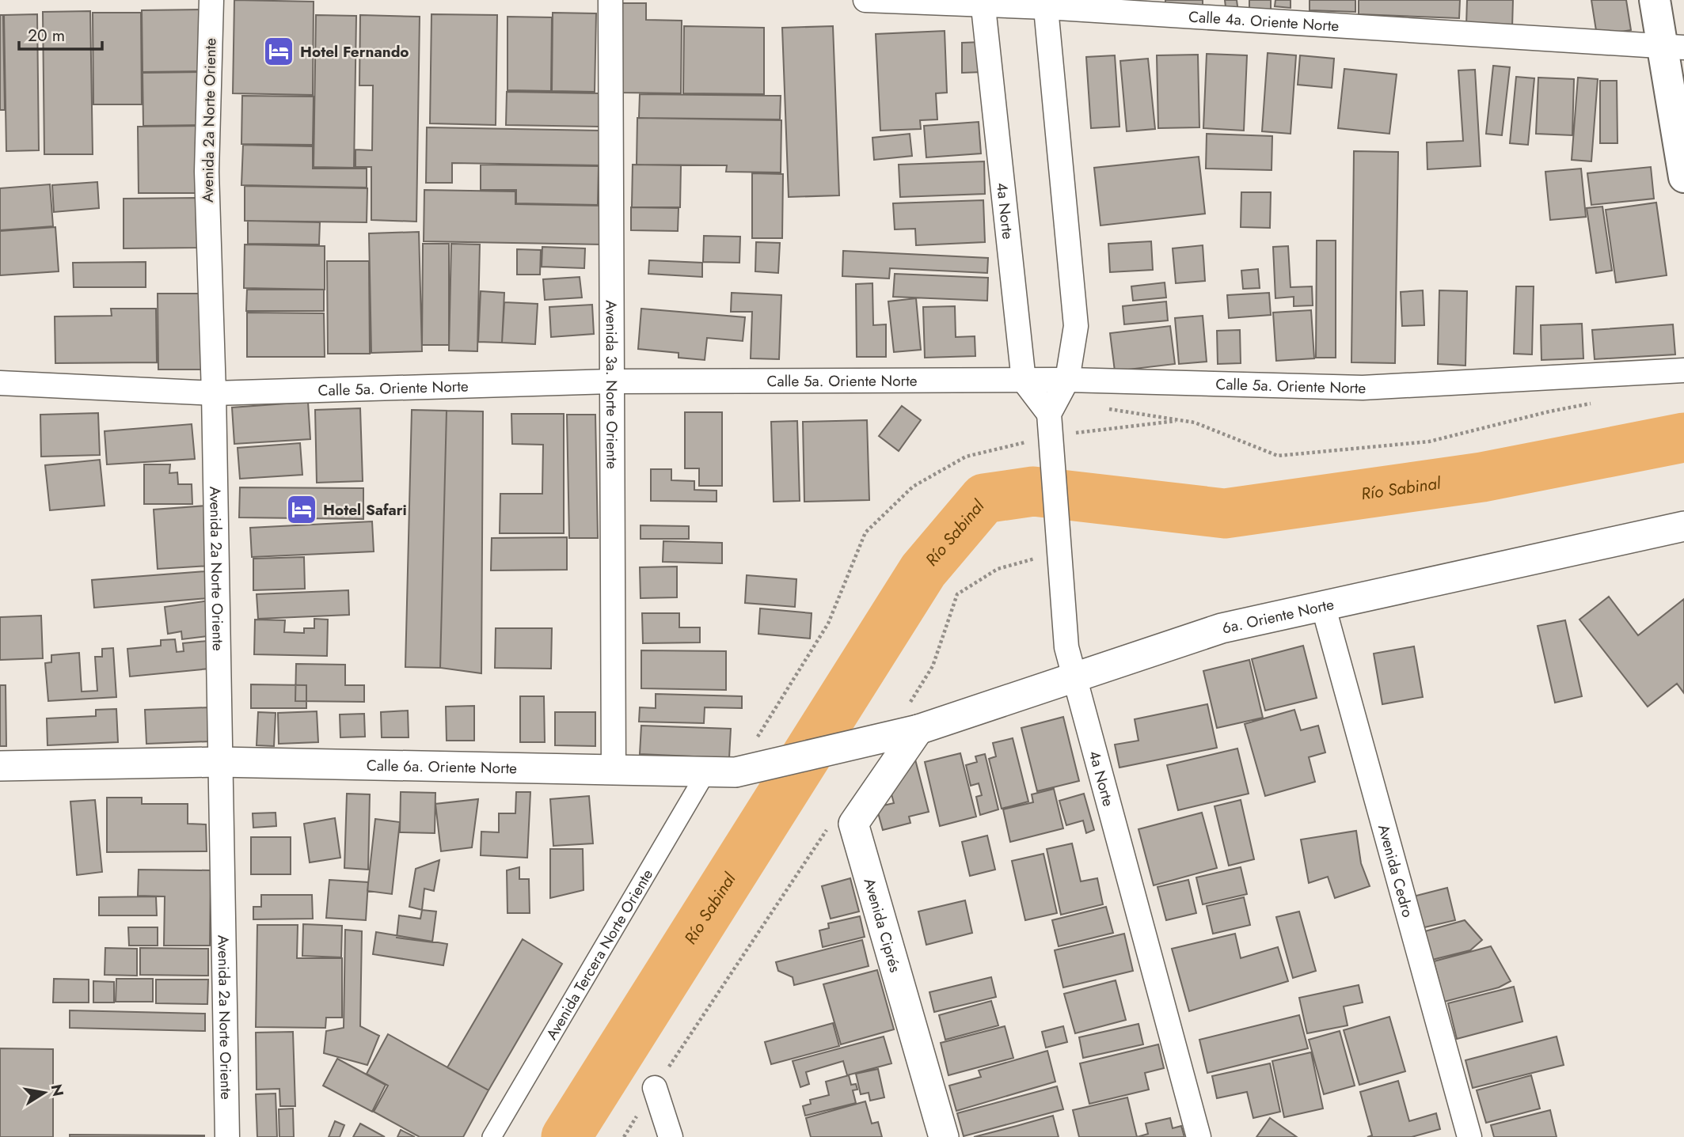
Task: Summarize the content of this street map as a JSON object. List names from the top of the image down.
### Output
{
  "streets": {
    "street": [
      "Calle 4a. Oriente Norte",
      "Avenida 2a Norte Oriente",
      "4a Norte",
      "Calle 5a. Oriente Norte",
      "Avenida 3a. Norte Oriente",
      "6a. Oriente Norte",
      "Calle 6a. Oriente Norte",
      "Avenida Cedro",
      "Avenida Ciprés",
      "Avenida Tercera Norte Oriente"
    ]
  },
  "crossings": [
    ["Calle 4a. Oriente Norte", "4a Norte"],
    ["Avenida 2a Norte Oriente", "Calle 5a. Oriente Norte"],
    ["Avenida 2a Norte Oriente", "Calle 6a. Oriente Norte"],
    ["4a Norte", "Calle 5a. Oriente Norte"],
    ["4a Norte", "6a. Oriente Norte"],
    ["Calle 5a. Oriente Norte", "Avenida 3a. Norte Oriente"],
    ["Avenida 3a. Norte Oriente", "Calle 6a. Oriente Norte"],
    ["6a. Oriente Norte", "Calle 6a. Oriente Norte"],
    ["6a. Oriente Norte", "Avenida Cedro"],
    ["6a. Oriente Norte", "Avenida Ciprés"],
    ["Calle 6a. Oriente Norte", "Avenida Tercera Norte Oriente"]
  ],
  "water": ["Río Sabinal"],
  "places": {
    "hotel": ["Hotel Fernando", "Hotel Safari"]
  },
  "scale_bar": "20 m",
  "north": "right"
}
